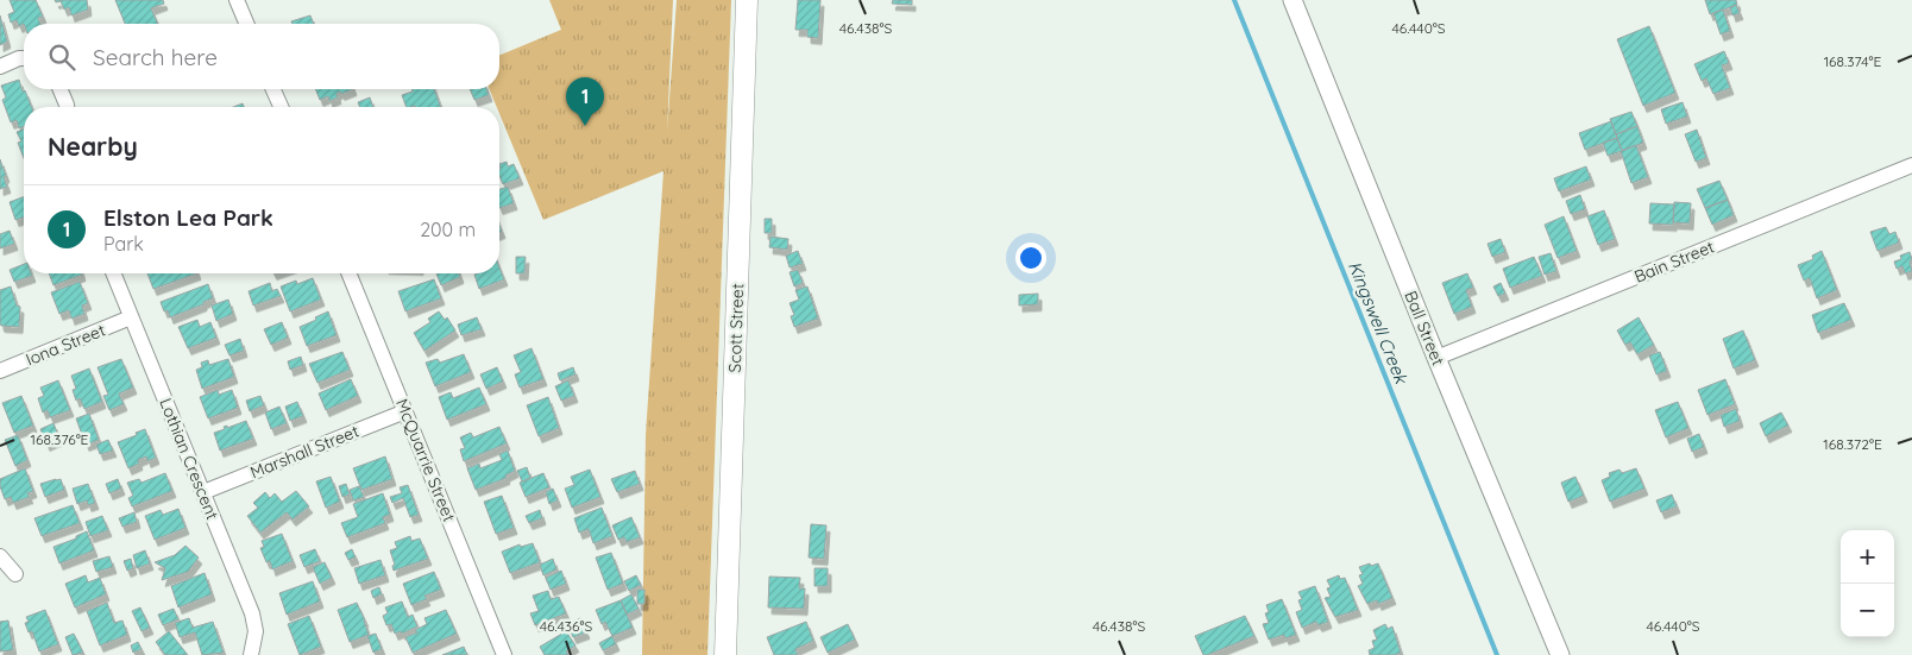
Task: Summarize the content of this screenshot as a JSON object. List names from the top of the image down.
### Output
{
  "streets": {
    "main road": ["Scott Street"],
    "street": [
      "Bain Street",
      "Ball Street",
      "Iona Street",
      "Marshall Street",
      "Lothian Crescent",
      "McQuarrie Street"
    ]
  },
  "crossings": [
    ["Bain Street", "Ball Street"],
    ["Iona Street", "Lothian Crescent"],
    ["Marshall Street", "Lothian Crescent"],
    ["Marshall Street", "McQuarrie Street"]
  ],
  "water": ["Kingswell Creek"],
  "page": {
    "search": "Search here",
    "pins": "1",
    "heading": "Nearby",
    "list": [
      {
        "mark": "1",
        "name": "Elston Lea Park",
        "note": "Park",
        "value": "200 m"
      }
    ],
    "map_buttons": ["+", "−"]
  },
  "coordinates": [
    "46.438°S",
    "46.440°S",
    "168.374°E",
    "168.376°E",
    "168.372°E",
    "46.436°S"
  ]
}
